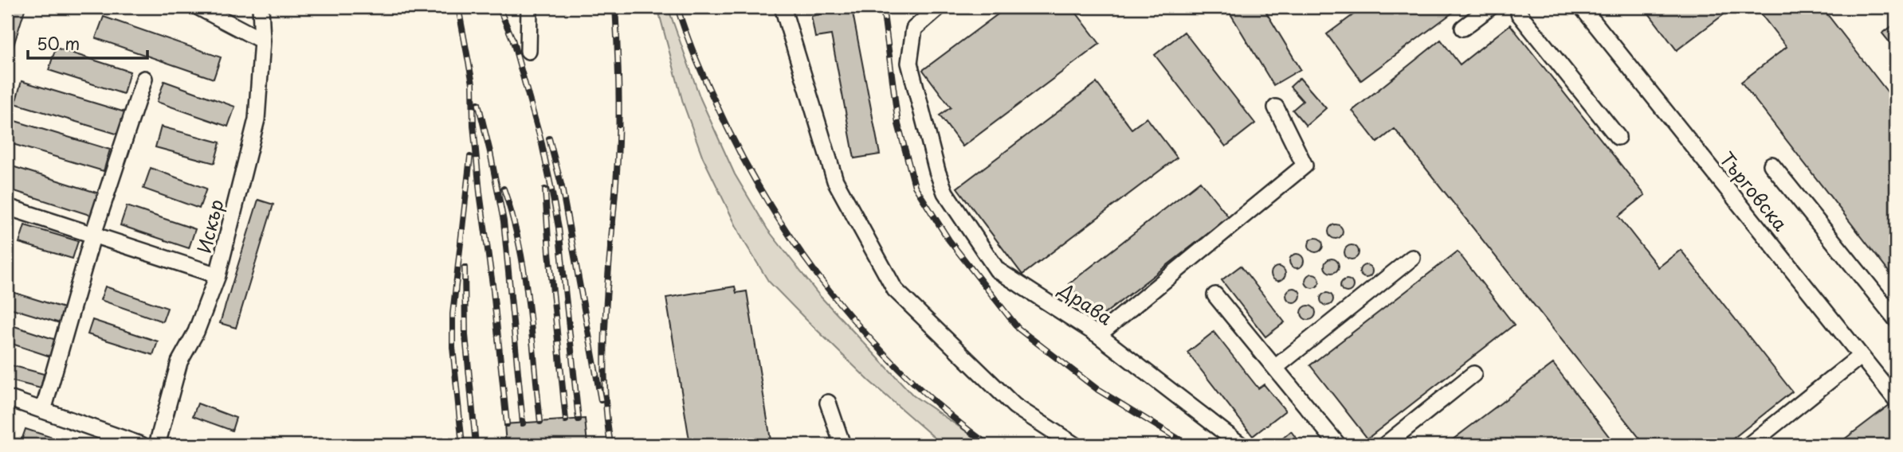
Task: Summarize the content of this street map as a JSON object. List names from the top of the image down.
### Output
{
  "streets": {
    "street": ["Търговска", "Искър", "Драва"]
  },
  "scale_bar": "50 m"
}
